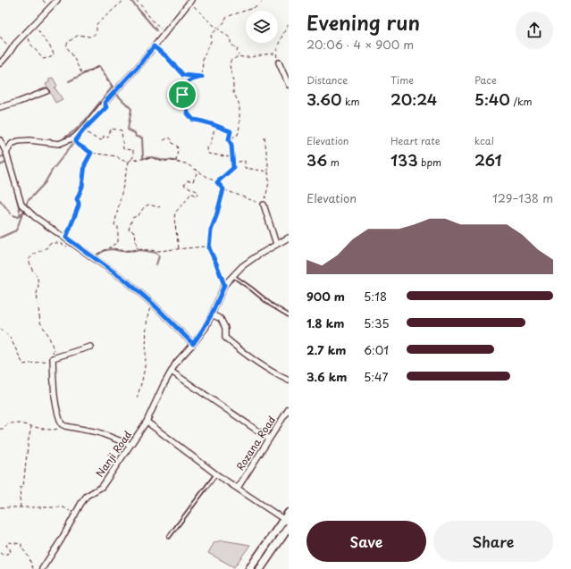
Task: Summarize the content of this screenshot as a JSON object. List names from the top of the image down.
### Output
{
  "streets": {
    "street": ["Rozana Road", "Nanji Road"]
  },
  "page": {
    "heading": ["Evening run", "20:06 · 4 × 900 m"],
    "stats": [
      ["Distance", "3.60 km"],
      ["Time", "20:24"],
      ["Pace", "5:40 /km"],
      ["Elevation", "36 m"],
      ["Heart rate", "133 bpm"],
      ["kcal", "261"]
    ],
    "chart": ["Elevation", "129–138 m"],
    "list": [
      {
        "name": "900 m",
        "note": "5:18"
      },
      {
        "name": "1.8 km",
        "note": "5:35"
      },
      {
        "name": "2.7 km",
        "note": "6:01"
      },
      {
        "name": "3.6 km",
        "note": "5:47"
      }
    ],
    "buttons": ["Save", "Share"]
  }
}
